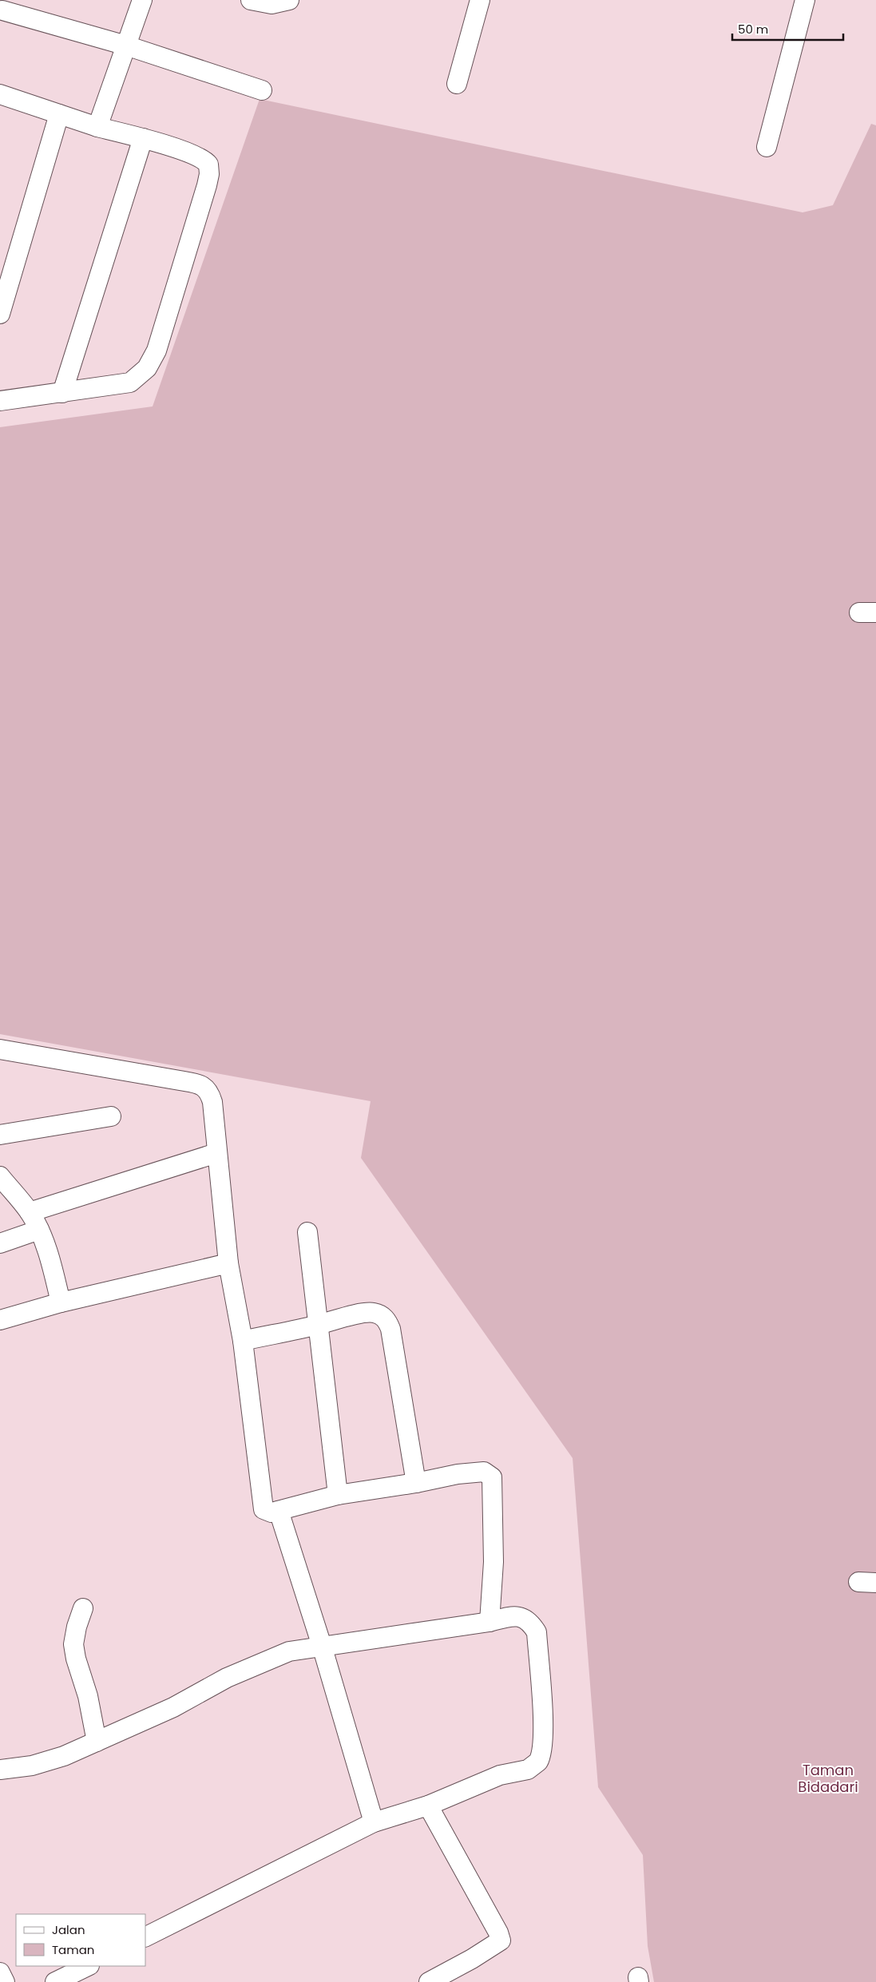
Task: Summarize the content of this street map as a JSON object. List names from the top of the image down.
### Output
{
  "parks": ["Taman Bidadari"],
  "legend": ["Jalan", "Taman"],
  "scale_bar": "50 m"
}
